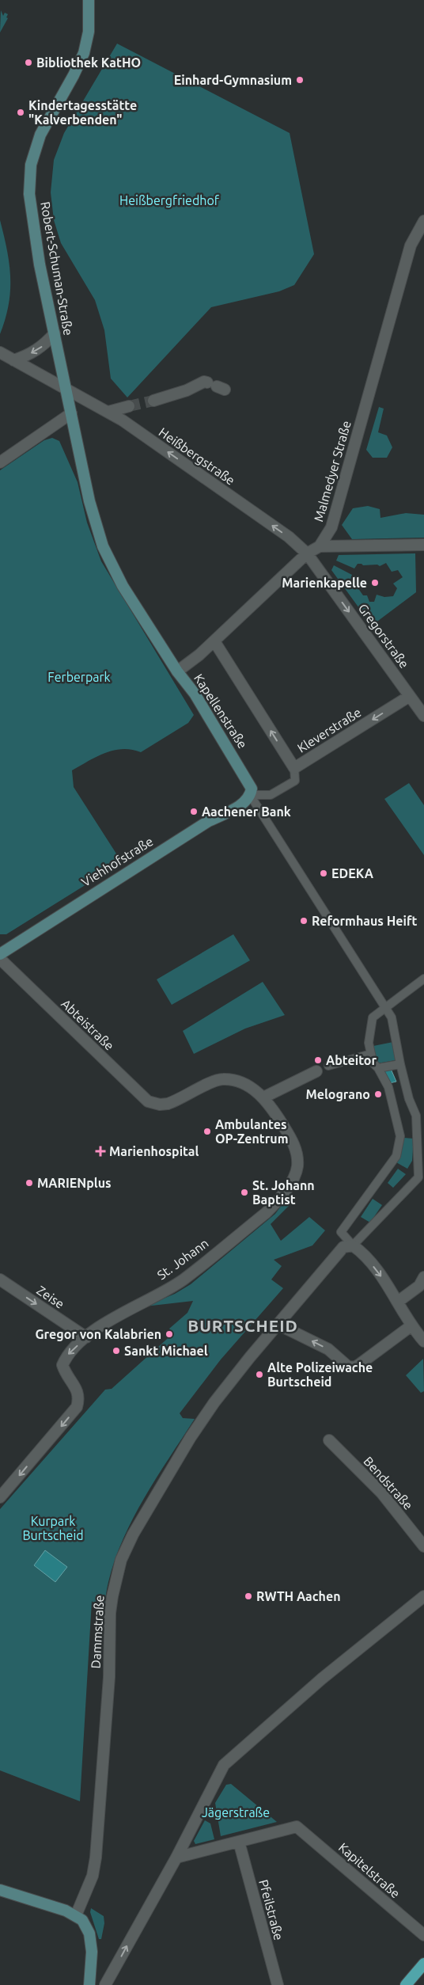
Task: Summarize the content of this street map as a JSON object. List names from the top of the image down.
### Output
{
  "streets": {
    "main road": ["Robert-Schuman-Straße", "Kapellenstraße", "Viehhofstraße"],
    "street": [
      "Heißbergstraße",
      "Malmedyer Straße",
      "Gregorstraße",
      "Kleverstraße",
      "Abteistraße",
      "St. Johann",
      "Zeise",
      "Bendstraße",
      "Dammstraße",
      "Kapitelstraße",
      "Pfeilstraße"
    ]
  },
  "crossings": [
    ["Robert-Schuman-Straße", "Heißbergstraße"],
    ["Robert-Schuman-Straße", "Kapellenstraße"],
    ["Heißbergstraße", "Malmedyer Straße"],
    ["Heißbergstraße", "Gregorstraße"],
    ["Heißbergstraße", "Kapellenstraße"],
    ["Malmedyer Straße", "Gregorstraße"],
    ["Malmedyer Straße", "Kapellenstraße"],
    ["Gregorstraße", "Kleverstraße"],
    ["Kapellenstraße", "Kleverstraße"],
    ["Kapellenstraße", "Viehhofstraße"],
    ["Kapellenstraße", "Dammstraße"],
    ["Kleverstraße", "Viehhofstraße"],
    ["Abteistraße", "St. Johann"],
    ["St. Johann", "Zeise"],
    ["Kapitelstraße", "Pfeilstraße"]
  ],
  "one_way": [
    "Heißbergstraße",
    "Gregorstraße",
    "Kleverstraße",
    "Zeise"
  ],
  "districts": ["BURTSCHEID"],
  "parks": [
    "Heißbergfriedhof",
    "Ferberpark",
    "Kurpark Burtscheid",
    "Jägerstraße"
  ],
  "places": {
    "other": [
      "Bibliothek KatHO",
      "Einhard-Gymnasium",
      "Kindertagesstätte \"Kalverbenden\"",
      "Marienkapelle",
      "Aachener Bank",
      "EDEKA",
      "Reformhaus Heift",
      "Abteitor",
      "Melograno",
      "Ambulantes OP-Zentrum",
      "MARIENplus",
      "St. Johann Baptist",
      "Gregor von Kalabrien",
      "Sankt Michael",
      "Alte Polizeiwache Burtscheid",
      "RWTH Aachen"
    ],
    "health": ["Marienhospital"]
  }
}
